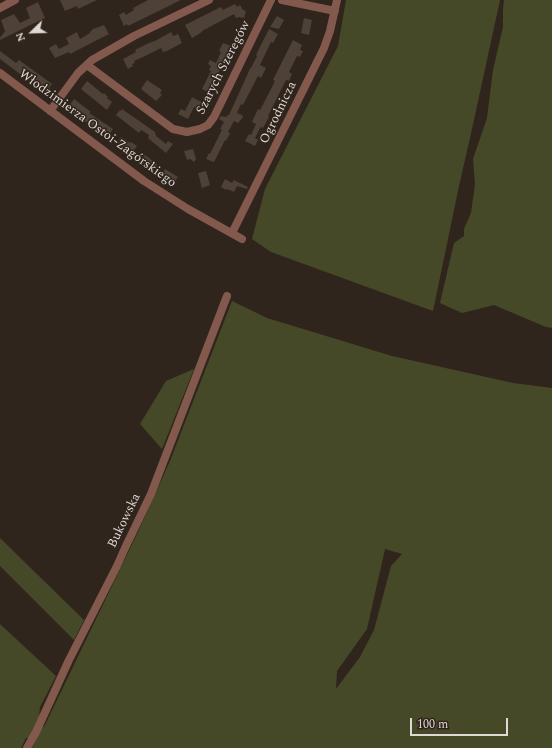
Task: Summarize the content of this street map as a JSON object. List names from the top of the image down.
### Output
{
  "streets": {
    "street": [
      "Szarych Szeregów",
      "Ogrodnicza",
      "Włodzimierza Ostoi-Zagórskiego",
      "Bukowska"
    ]
  },
  "crossings": [
    ["Ogrodnicza", "Włodzimierza Ostoi-Zagórskiego"]
  ],
  "scale_bar": "100 m",
  "north": "bottom left"
}
